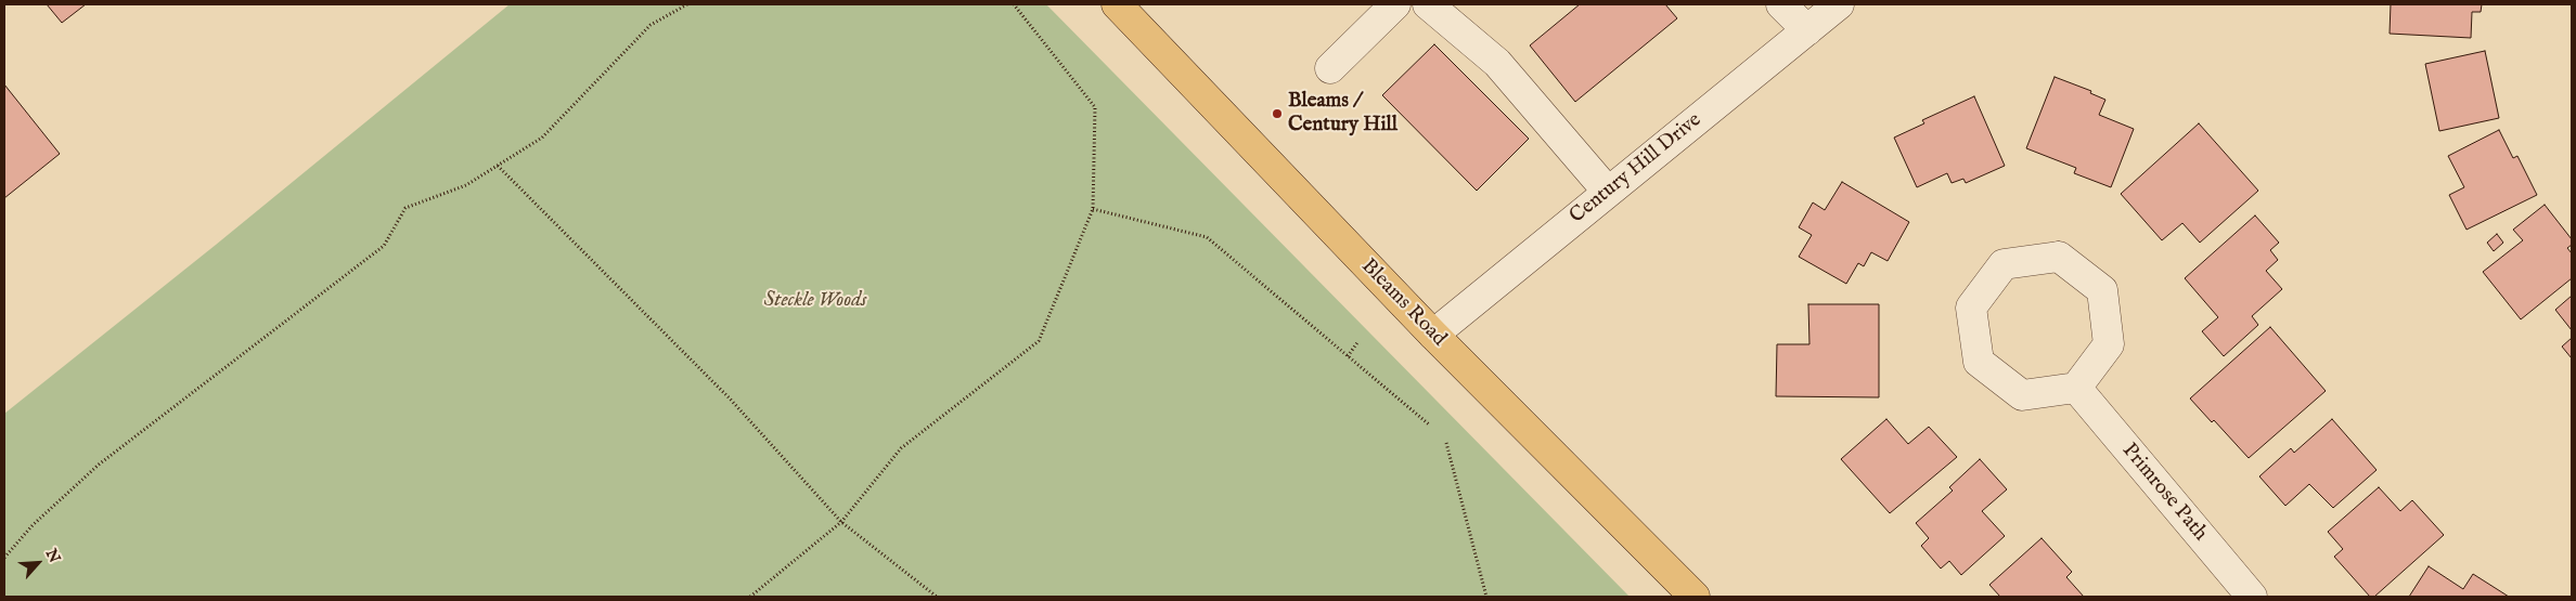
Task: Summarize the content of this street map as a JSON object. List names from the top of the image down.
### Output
{
  "streets": {
    "main road": ["Bleams Road"],
    "street": ["Century Hill Drive", "Primrose Path"]
  },
  "crossings": [
    ["Century Hill Drive", "Bleams Road"]
  ],
  "parks": ["Steckle Woods"],
  "places": ["Bleams / Century Hill"],
  "north": "top right"
}
